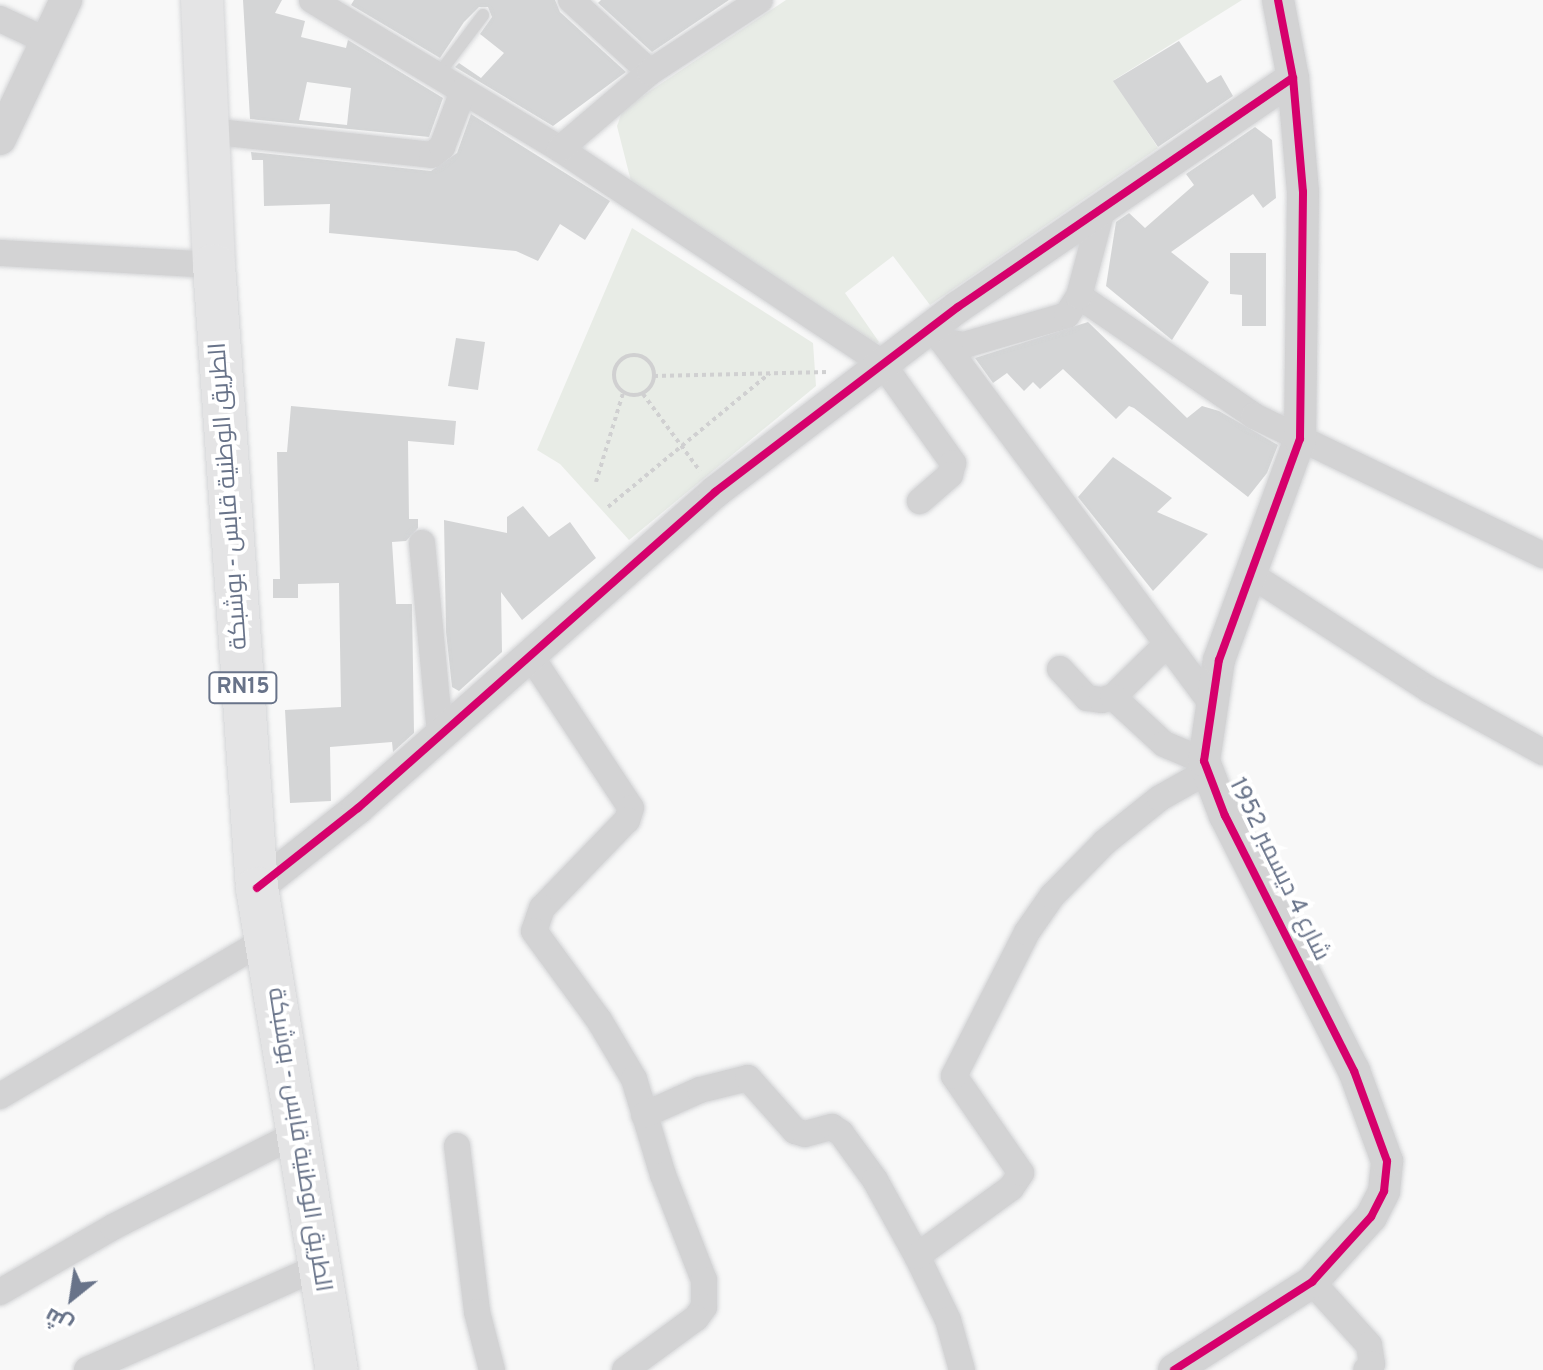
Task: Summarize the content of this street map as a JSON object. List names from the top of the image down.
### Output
{
  "streets": {
    "main road": ["الطريق الوطنية قابس - بوشبكة", "RN15"],
    "street": ["شارع 4 ديسمبر 1952"]
  },
  "north": "bottom left"
}
